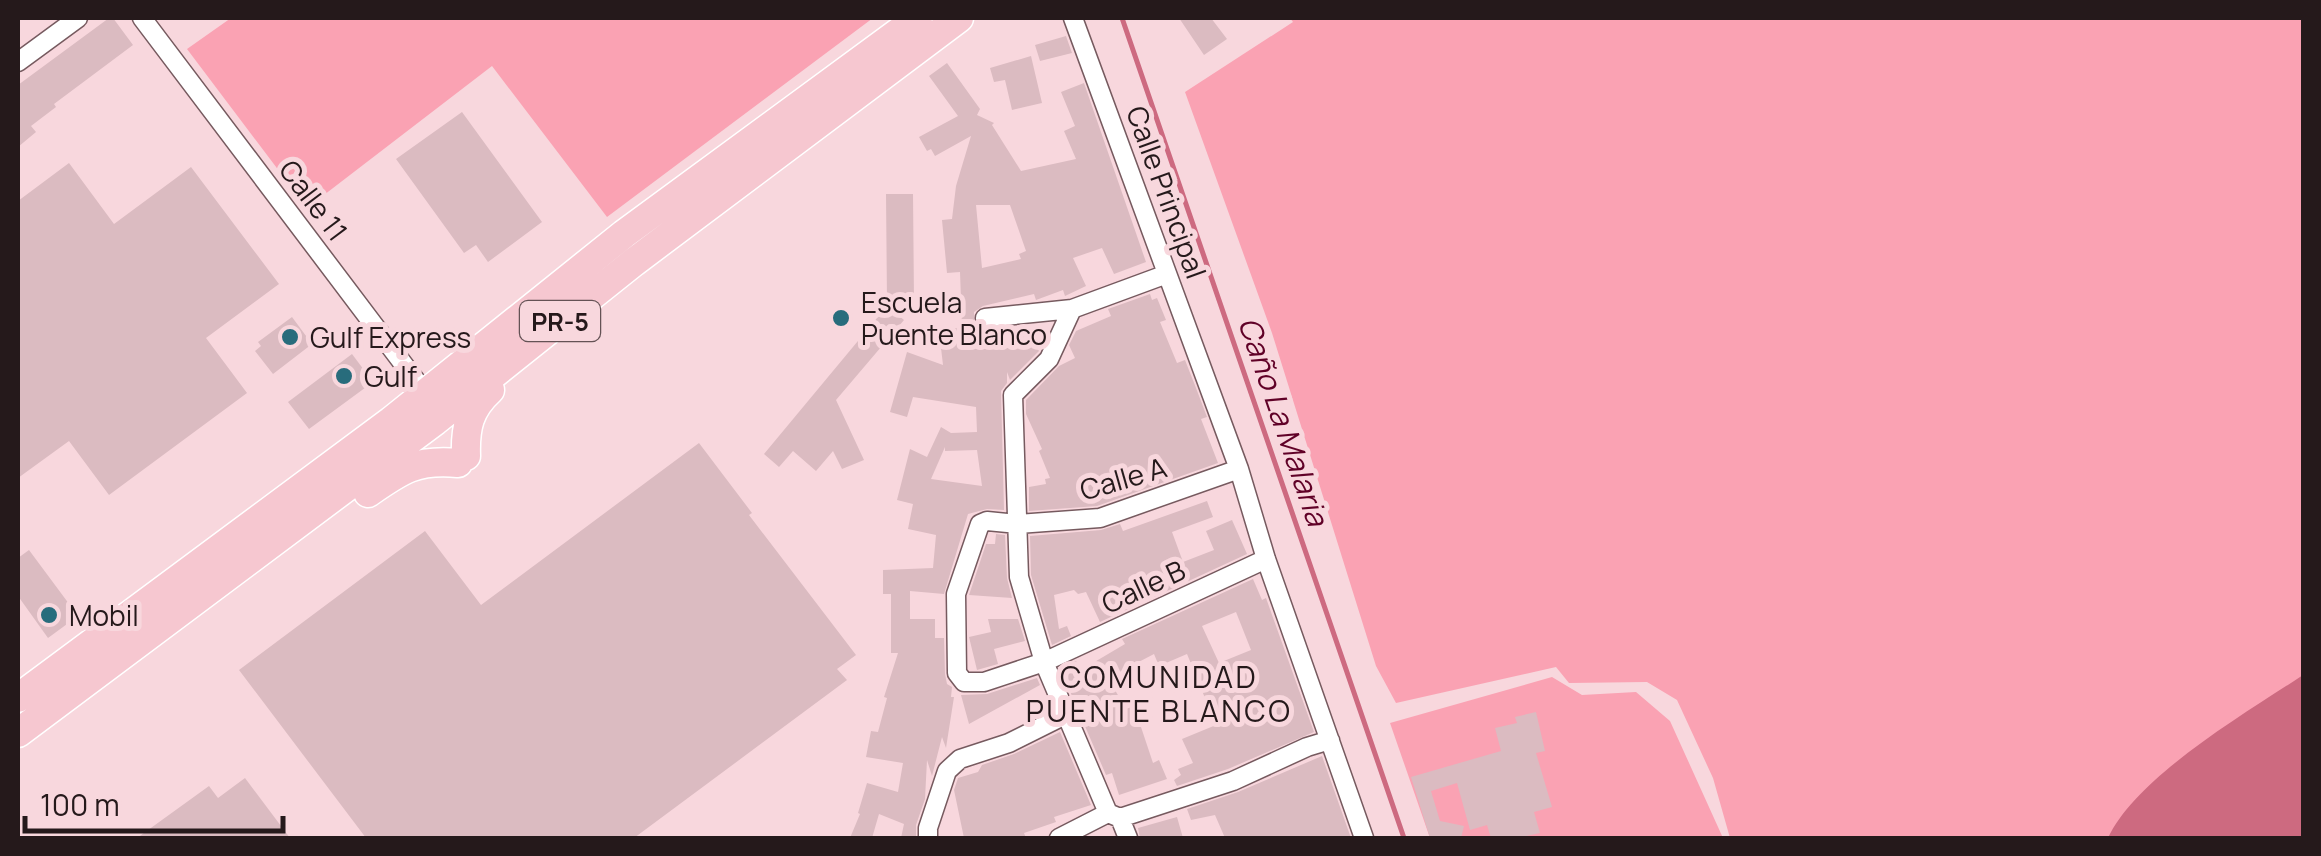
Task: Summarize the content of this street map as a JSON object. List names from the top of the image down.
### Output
{
  "streets": {
    "main road": ["PR-5"],
    "street": [
      "Calle Principal",
      "Calle 11",
      "Calle A",
      "Calle B"
    ]
  },
  "crossings": [
    ["Calle Principal", "Calle A"],
    ["Calle Principal", "Calle B"],
    ["Calle 11", "PR-5"],
    ["Calle A", "Calle B"]
  ],
  "districts": ["COMUNIDAD PUENTE BLANCO"],
  "water": ["Caño La Malaria"],
  "places": [
    "Escuela Puente Blanco",
    "Gulf Express",
    "Gulf",
    "Mobil"
  ],
  "scale_bar": "100 m"
}
